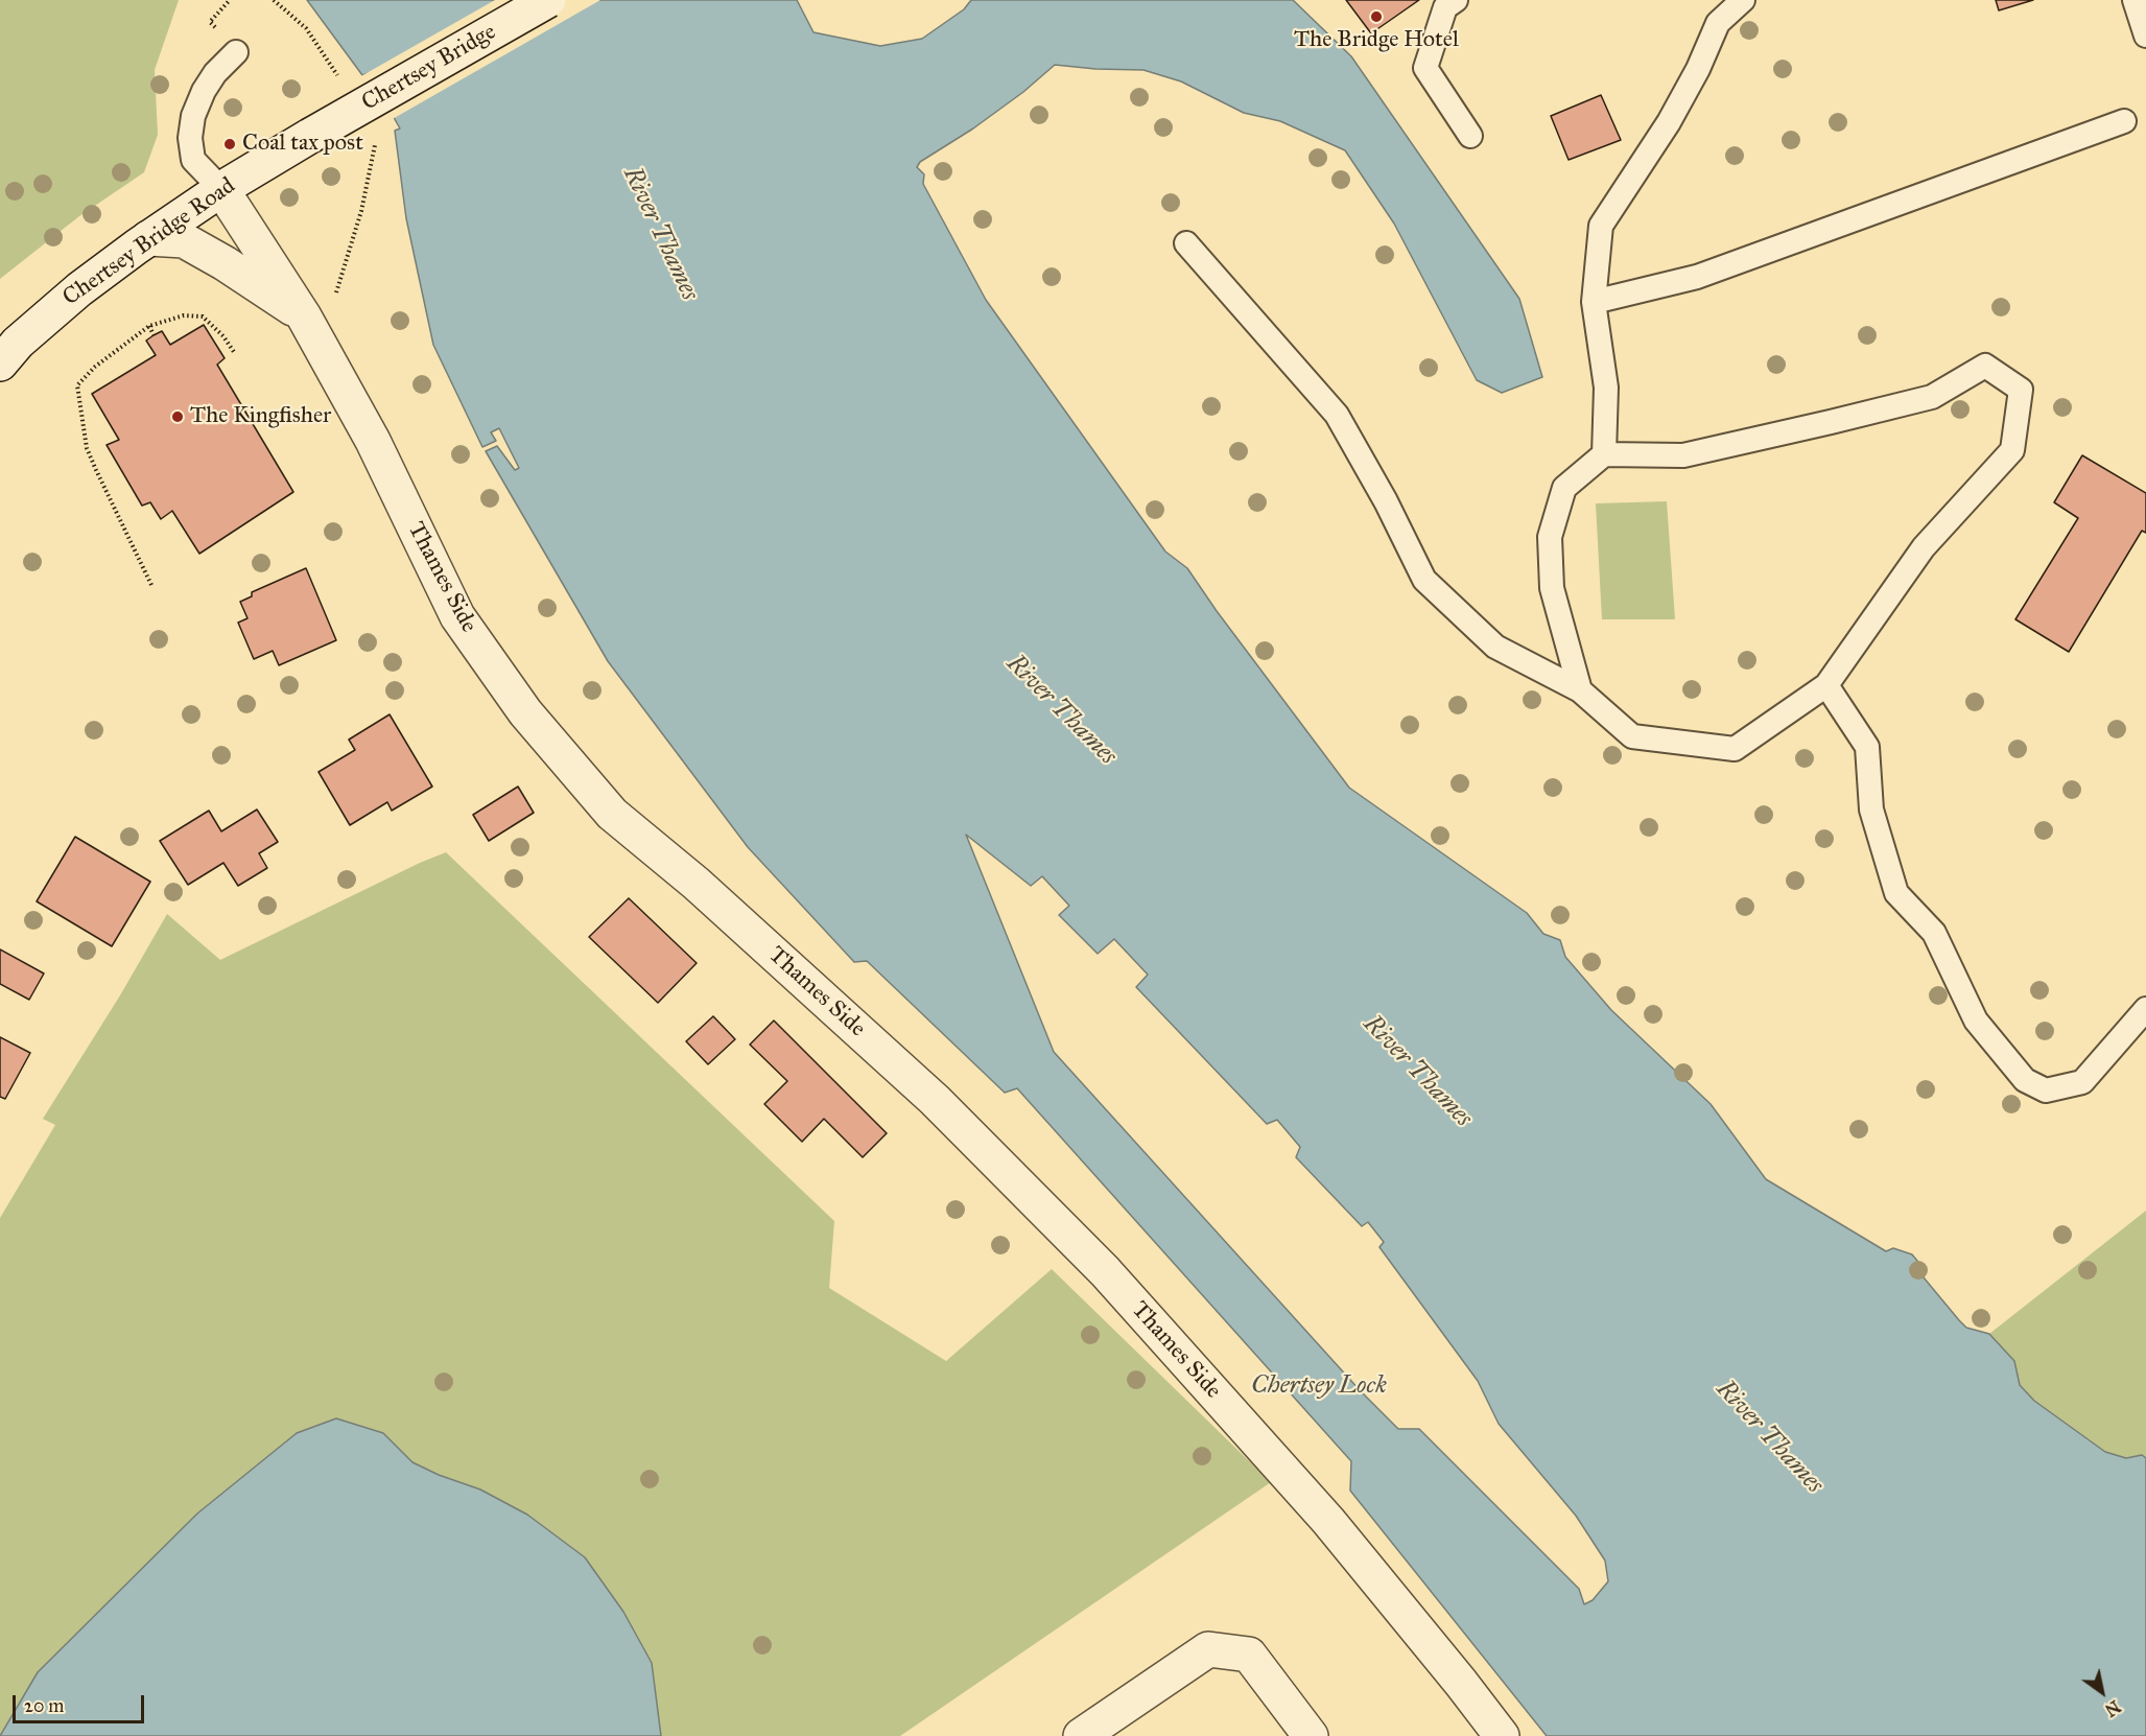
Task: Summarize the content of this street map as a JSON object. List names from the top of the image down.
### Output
{
  "streets": {
    "street": ["Chertsey Bridge", "Chertsey Bridge Road", "Thames Side"]
  },
  "crossings": [
    ["Chertsey Bridge", "Chertsey Bridge Road"],
    ["Chertsey Bridge Road", "Thames Side"]
  ],
  "water": ["River Thames", "Chertsey Lock"],
  "places": ["The Bridge Hotel", "Coal tax post", "The Kingfisher"],
  "scale_bar": "20 m",
  "north": "bottom right"
}
